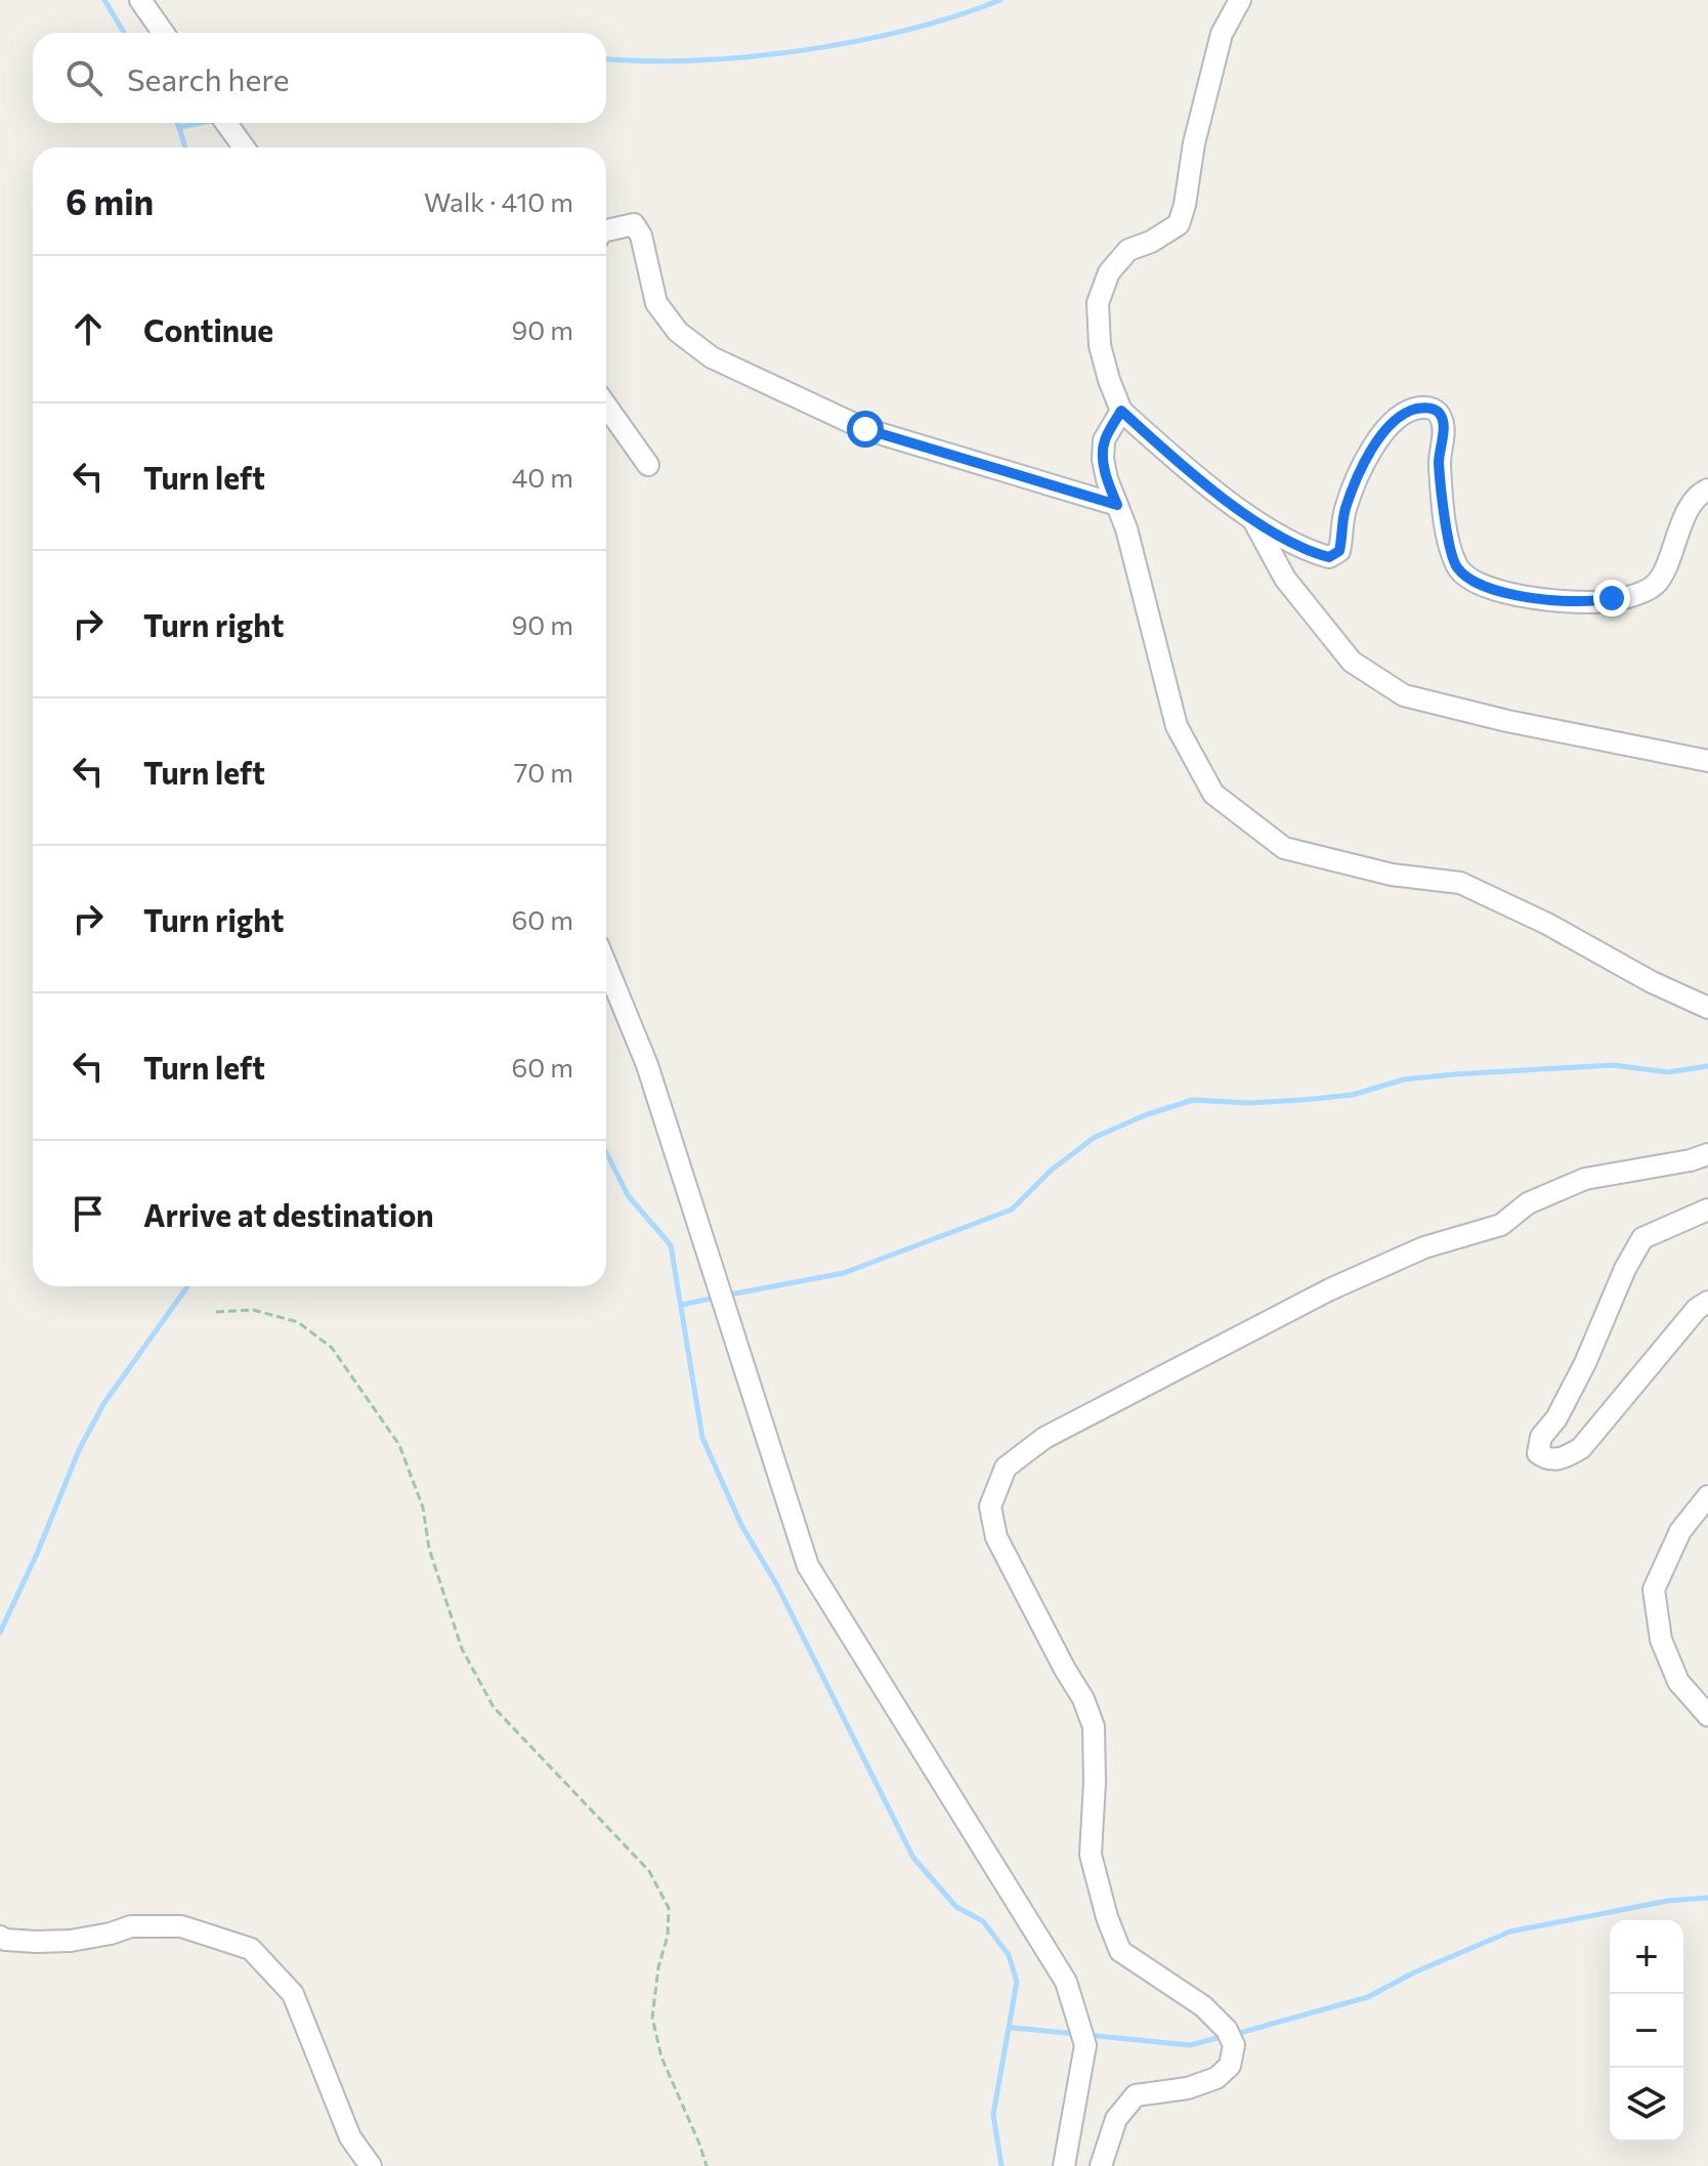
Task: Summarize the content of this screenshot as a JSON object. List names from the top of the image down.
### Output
{
  "page": {
    "search": "Search here",
    "heading": ["6 min", "Walk · 410 m"],
    "list": [
      ["Continue", "90 m"],
      ["Turn left", "40 m"],
      ["Turn right", "90 m"],
      ["Turn left", "70 m"],
      ["Turn right", "60 m"],
      ["Turn left", "60 m"],
      "Arrive at destination"
    ],
    "map_buttons": ["+", "−"]
  }
}
